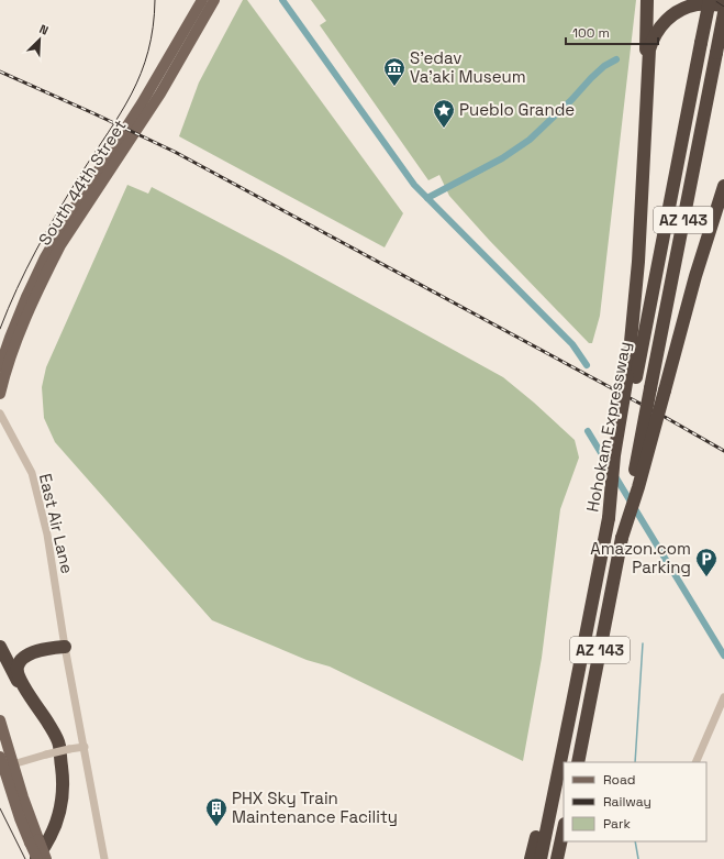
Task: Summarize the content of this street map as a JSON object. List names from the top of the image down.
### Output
{
  "streets": {
    "highway": ["AZ 143", "Hohokam Expressway"],
    "main road": ["South 44th Street"],
    "street": ["East Air Lane"]
  },
  "places": {
    "museum": ["S'edav Va'aki Museum"],
    "place": ["Pueblo Grande"],
    "parking": ["Amazon.com Parking"],
    "building": ["PHX Sky Train Maintenance Facility"]
  },
  "legend": ["Road", "Railway", "Park"],
  "scale_bar": "100 m",
  "north": "top right"
}
